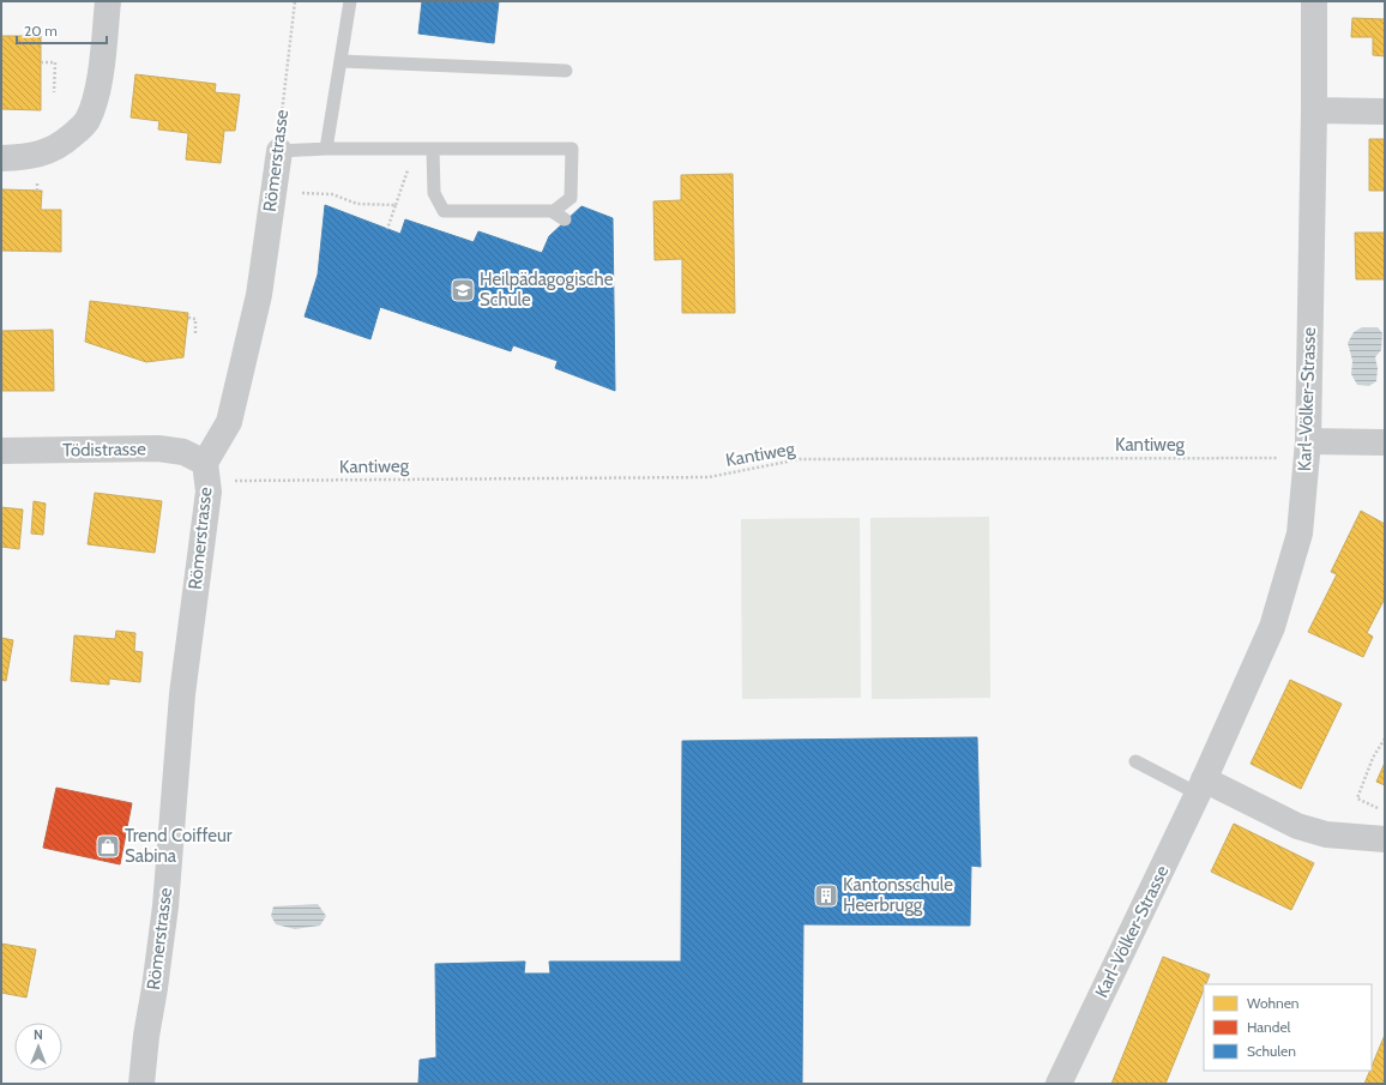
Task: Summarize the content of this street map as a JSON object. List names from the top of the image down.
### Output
{
  "streets": {
    "street": ["Römerstrasse", "Karl-Völker-Strasse", "Tödistrasse"],
    "path": ["Kantiweg"]
  },
  "crossings": [
    ["Römerstrasse", "Tödistrasse"]
  ],
  "places": {
    "school or university": ["Heilpädagogische Schule"],
    "shop": ["Trend Coiffeur Sabina"],
    "building": ["Kantonsschule Heerbrugg"]
  },
  "legend": ["Wohnen", "Handel", "Schulen"],
  "scale_bar": "20 m",
  "north": "top"
}
